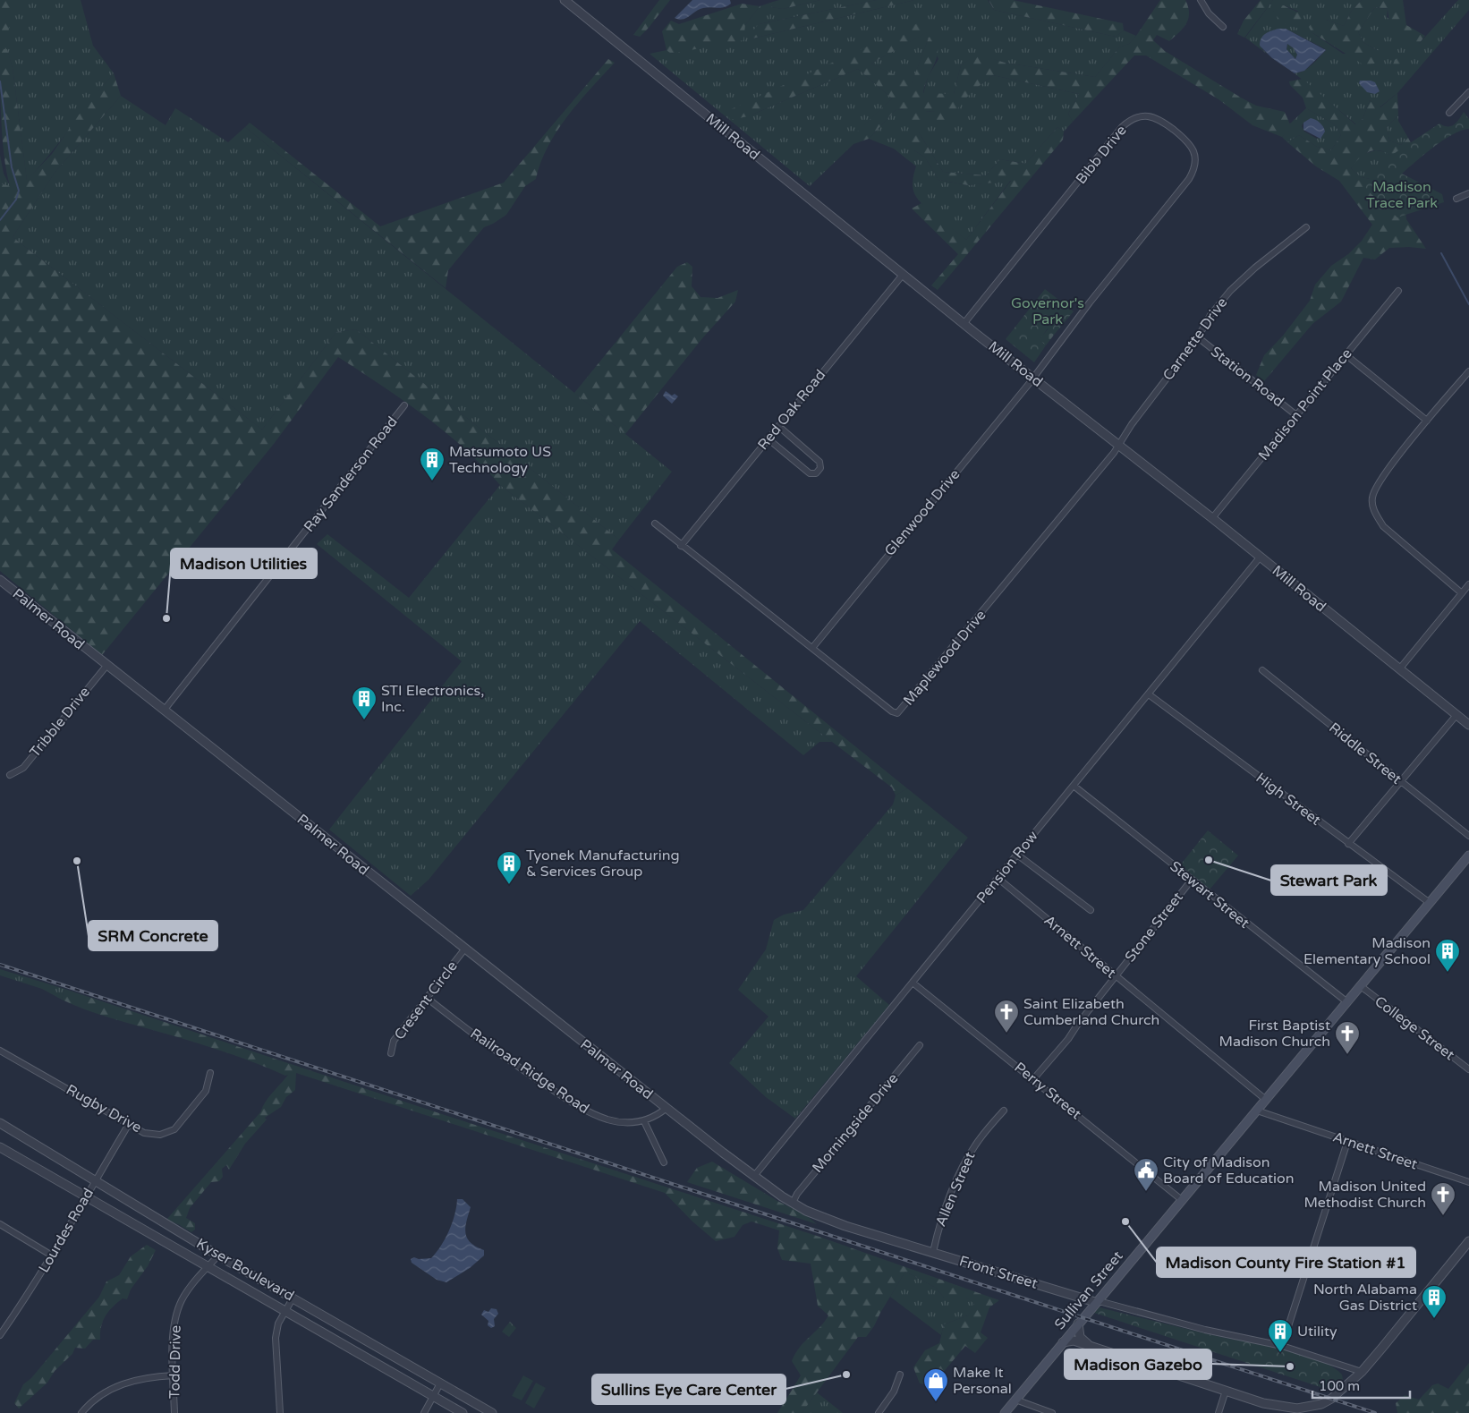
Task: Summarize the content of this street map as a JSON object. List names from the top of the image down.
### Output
{
  "streets": {
    "main road": ["Sullivan Street"],
    "street": [
      "Mill Road",
      "Bibb Drive",
      "Carnette Drive",
      "Station Road",
      "Madison Point Place",
      "Red Oak Road",
      "Ray Sanderson Road",
      "Glenwood Drive",
      "Palmer Road",
      "Maplewood Drive",
      "Tribble Drive",
      "Riddle Street",
      "High Street",
      "Pension Row",
      "Stewart Street",
      "Stone Street",
      "Arnett Street",
      "Cresent Circle",
      "College Street",
      "Railroad Ridge Road",
      "Perry Street",
      "Rugby Drive",
      "Morningside Drive",
      "Allen Street",
      "Lourdes Road",
      "Kyser Boulevard",
      "Front Street",
      "Todd Drive"
    ]
  },
  "crossings": [
    ["Mill Road", "Bibb Drive"],
    ["Mill Road", "Carnette Drive"],
    ["Mill Road", "Madison Point Place"],
    ["Mill Road", "Red Oak Road"],
    ["Mill Road", "Glenwood Drive"],
    ["Mill Road", "Maplewood Drive"],
    ["Mill Road", "Pension Row"],
    ["Bibb Drive", "Glenwood Drive"],
    ["Carnette Drive", "Station Road"],
    ["Carnette Drive", "Maplewood Drive"],
    ["Station Road", "Madison Point Place"],
    ["Red Oak Road", "Maplewood Drive"],
    ["Ray Sanderson Road", "Palmer Road"],
    ["Glenwood Drive", "Maplewood Drive"],
    ["Palmer Road", "Tribble Drive"],
    ["Palmer Road", "Cresent Circle"],
    ["Palmer Road", "Railroad Ridge Road"],
    ["Palmer Road", "Front Street"],
    ["High Street", "Pension Row"],
    ["High Street", "Sullivan Street"],
    ["Pension Row", "Stewart Street"],
    ["Pension Row", "Arnett Street"],
    ["Pension Row", "Perry Street"],
    ["Pension Row", "Front Street"],
    ["Stewart Street", "Stone Street"],
    ["Stewart Street", "Sullivan Street"],
    ["Stone Street", "Arnett Street"],
    ["Stone Street", "Perry Street"],
    ["Arnett Street", "Sullivan Street"],
    ["Cresent Circle", "Railroad Ridge Road"],
    ["College Street", "Sullivan Street"],
    ["Railroad Ridge Road", "Front Street"],
    ["Perry Street", "Sullivan Street"],
    ["Rugby Drive", "Lourdes Road"],
    ["Morningside Drive", "Front Street"],
    ["Allen Street", "Front Street"],
    ["Lourdes Road", "Kyser Boulevard"],
    ["Kyser Boulevard", "Todd Drive"],
    ["Front Street", "Sullivan Street"]
  ],
  "parks": ["Madison Trace Park", "Governor's Park"],
  "places": {
    "building": [
      "Matsumoto US Technology",
      "STI Electronics, Inc.",
      "Tyonek Manufacturing & Services Group",
      "Madison Elementary School",
      "North Alabama Gas District",
      "Utility"
    ],
    "other": [
      "Madison Utilities",
      "Stewart Park",
      "SRM Concrete",
      "Madison County Fire Station #1",
      "Madison Gazebo",
      "Sullins Eye Care Center"
    ],
    "church": ["Saint Elizabeth Cumberland Church", "First Baptist Madison Church", "Madison United Methodist Church"],
    "public building": ["City of Madison Board of Education"],
    "shop": ["Make It Personal"]
  },
  "scale_bar": "100 m"
}
